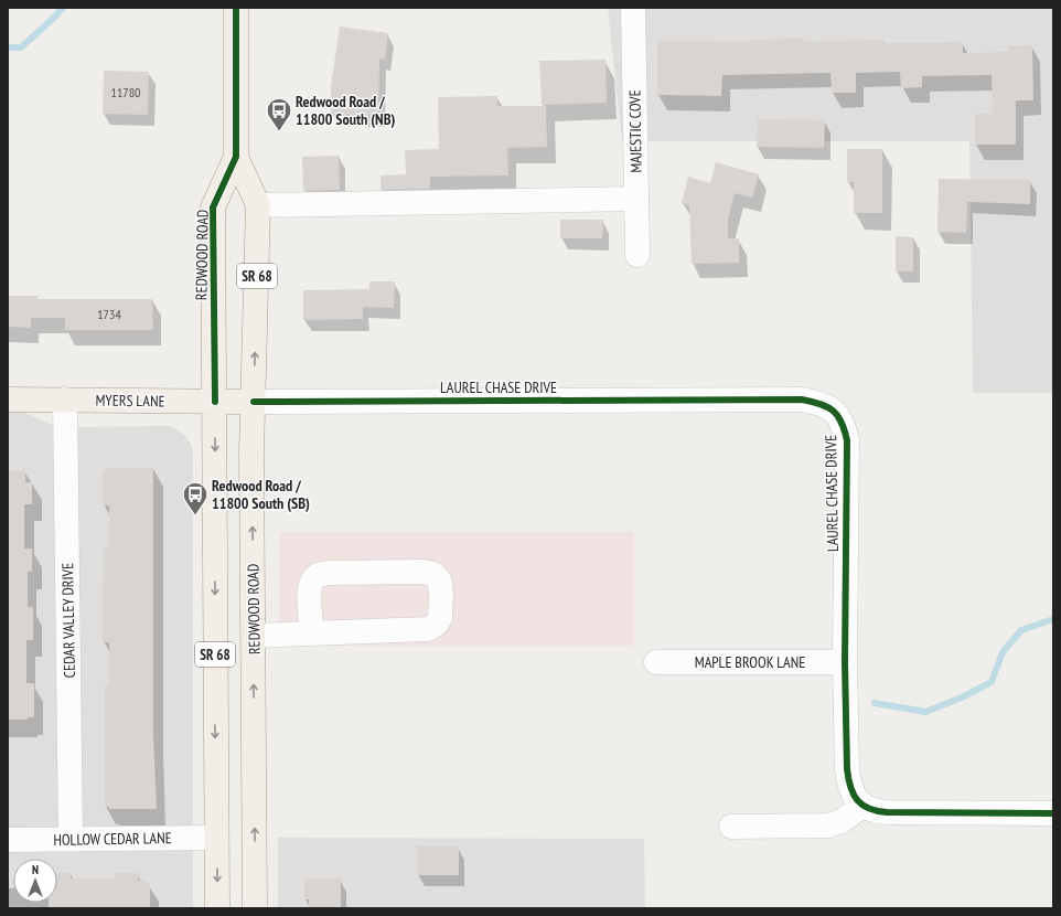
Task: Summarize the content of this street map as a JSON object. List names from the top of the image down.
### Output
{
  "streets": {
    "main road": ["REDWOOD ROAD", "SR 68", "MYERS LANE"],
    "street": [
      "MAJESTIC COVE",
      "LAUREL CHASE DRIVE",
      "CEDAR VALLEY DRIVE",
      "MAPLE BROOK LANE",
      "HOLLOW CEDAR LANE"
    ]
  },
  "crossings": [
    ["REDWOOD ROAD", "LAUREL CHASE DRIVE"],
    ["REDWOOD ROAD", "MYERS LANE"],
    ["REDWOOD ROAD", "HOLLOW CEDAR LANE"],
    ["LAUREL CHASE DRIVE", "MYERS LANE"],
    ["LAUREL CHASE DRIVE", "MAPLE BROOK LANE"],
    ["MYERS LANE", "CEDAR VALLEY DRIVE"],
    ["CEDAR VALLEY DRIVE", "HOLLOW CEDAR LANE"]
  ],
  "places": {
    "bus stop": ["Redwood Road / 11800 South (NB)", "Redwood Road / 11800 South (SB)"]
  },
  "house_numbers": ["11780", "1734"],
  "north": "top"
}
